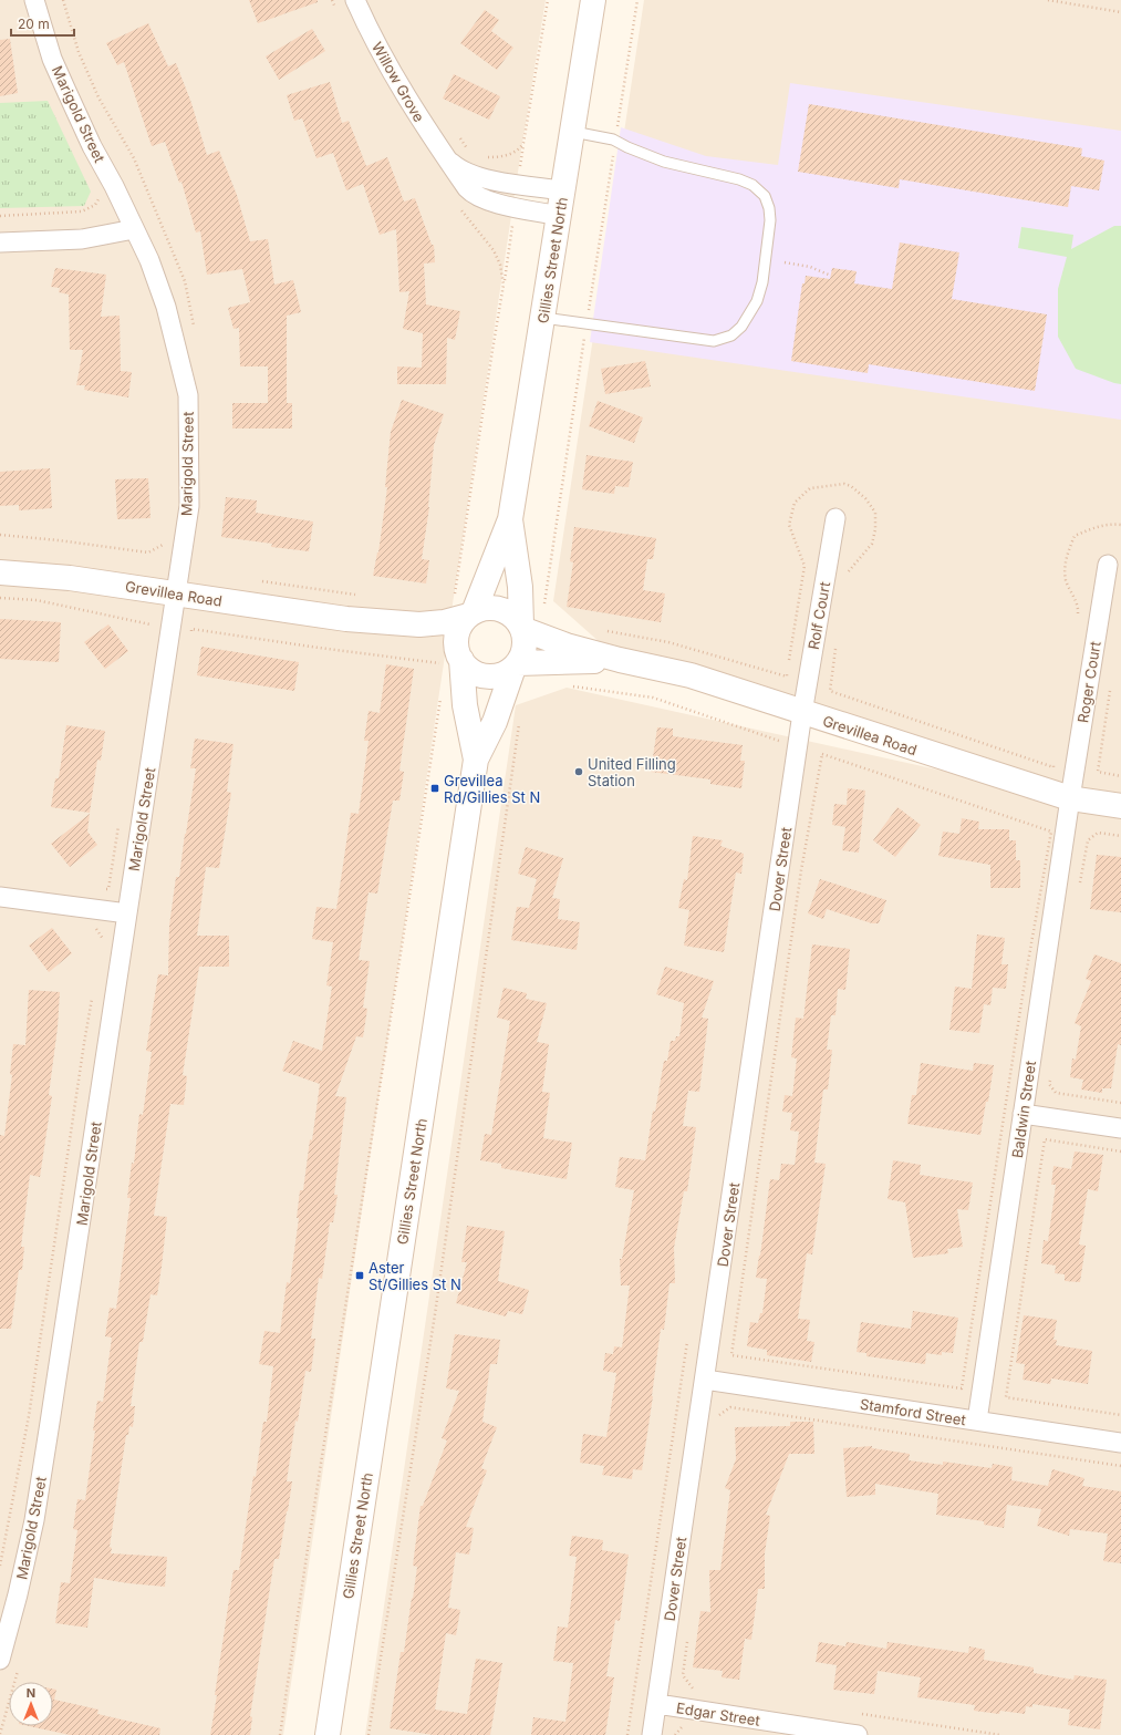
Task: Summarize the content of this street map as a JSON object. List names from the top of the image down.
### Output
{
  "streets": {
    "main road": ["Gillies Street North", "Grevillea Road"],
    "street": [
      "Willow Grove",
      "Marigold Street",
      "Rolf Court",
      "Roger Court",
      "Dover Street",
      "Baldwin Street",
      "Stamford Street",
      "Edgar Street"
    ]
  },
  "crossings": [
    ["Willow Grove", "Gillies Street North"],
    ["Marigold Street", "Grevillea Road"],
    ["Gillies Street North", "Grevillea Road"],
    ["Grevillea Road", "Rolf Court"],
    ["Grevillea Road", "Roger Court"],
    ["Grevillea Road", "Dover Street"],
    ["Grevillea Road", "Baldwin Street"],
    ["Rolf Court", "Dover Street"],
    ["Roger Court", "Baldwin Street"],
    ["Dover Street", "Stamford Street"],
    ["Dover Street", "Edgar Street"],
    ["Baldwin Street", "Stamford Street"]
  ],
  "places": {
    "other": ["United Filling Station"],
    "transit": ["Grevillea Rd/Gillies St N", "Aster St/Gillies St N"]
  },
  "scale_bar": "20 m",
  "north": "top"
}
